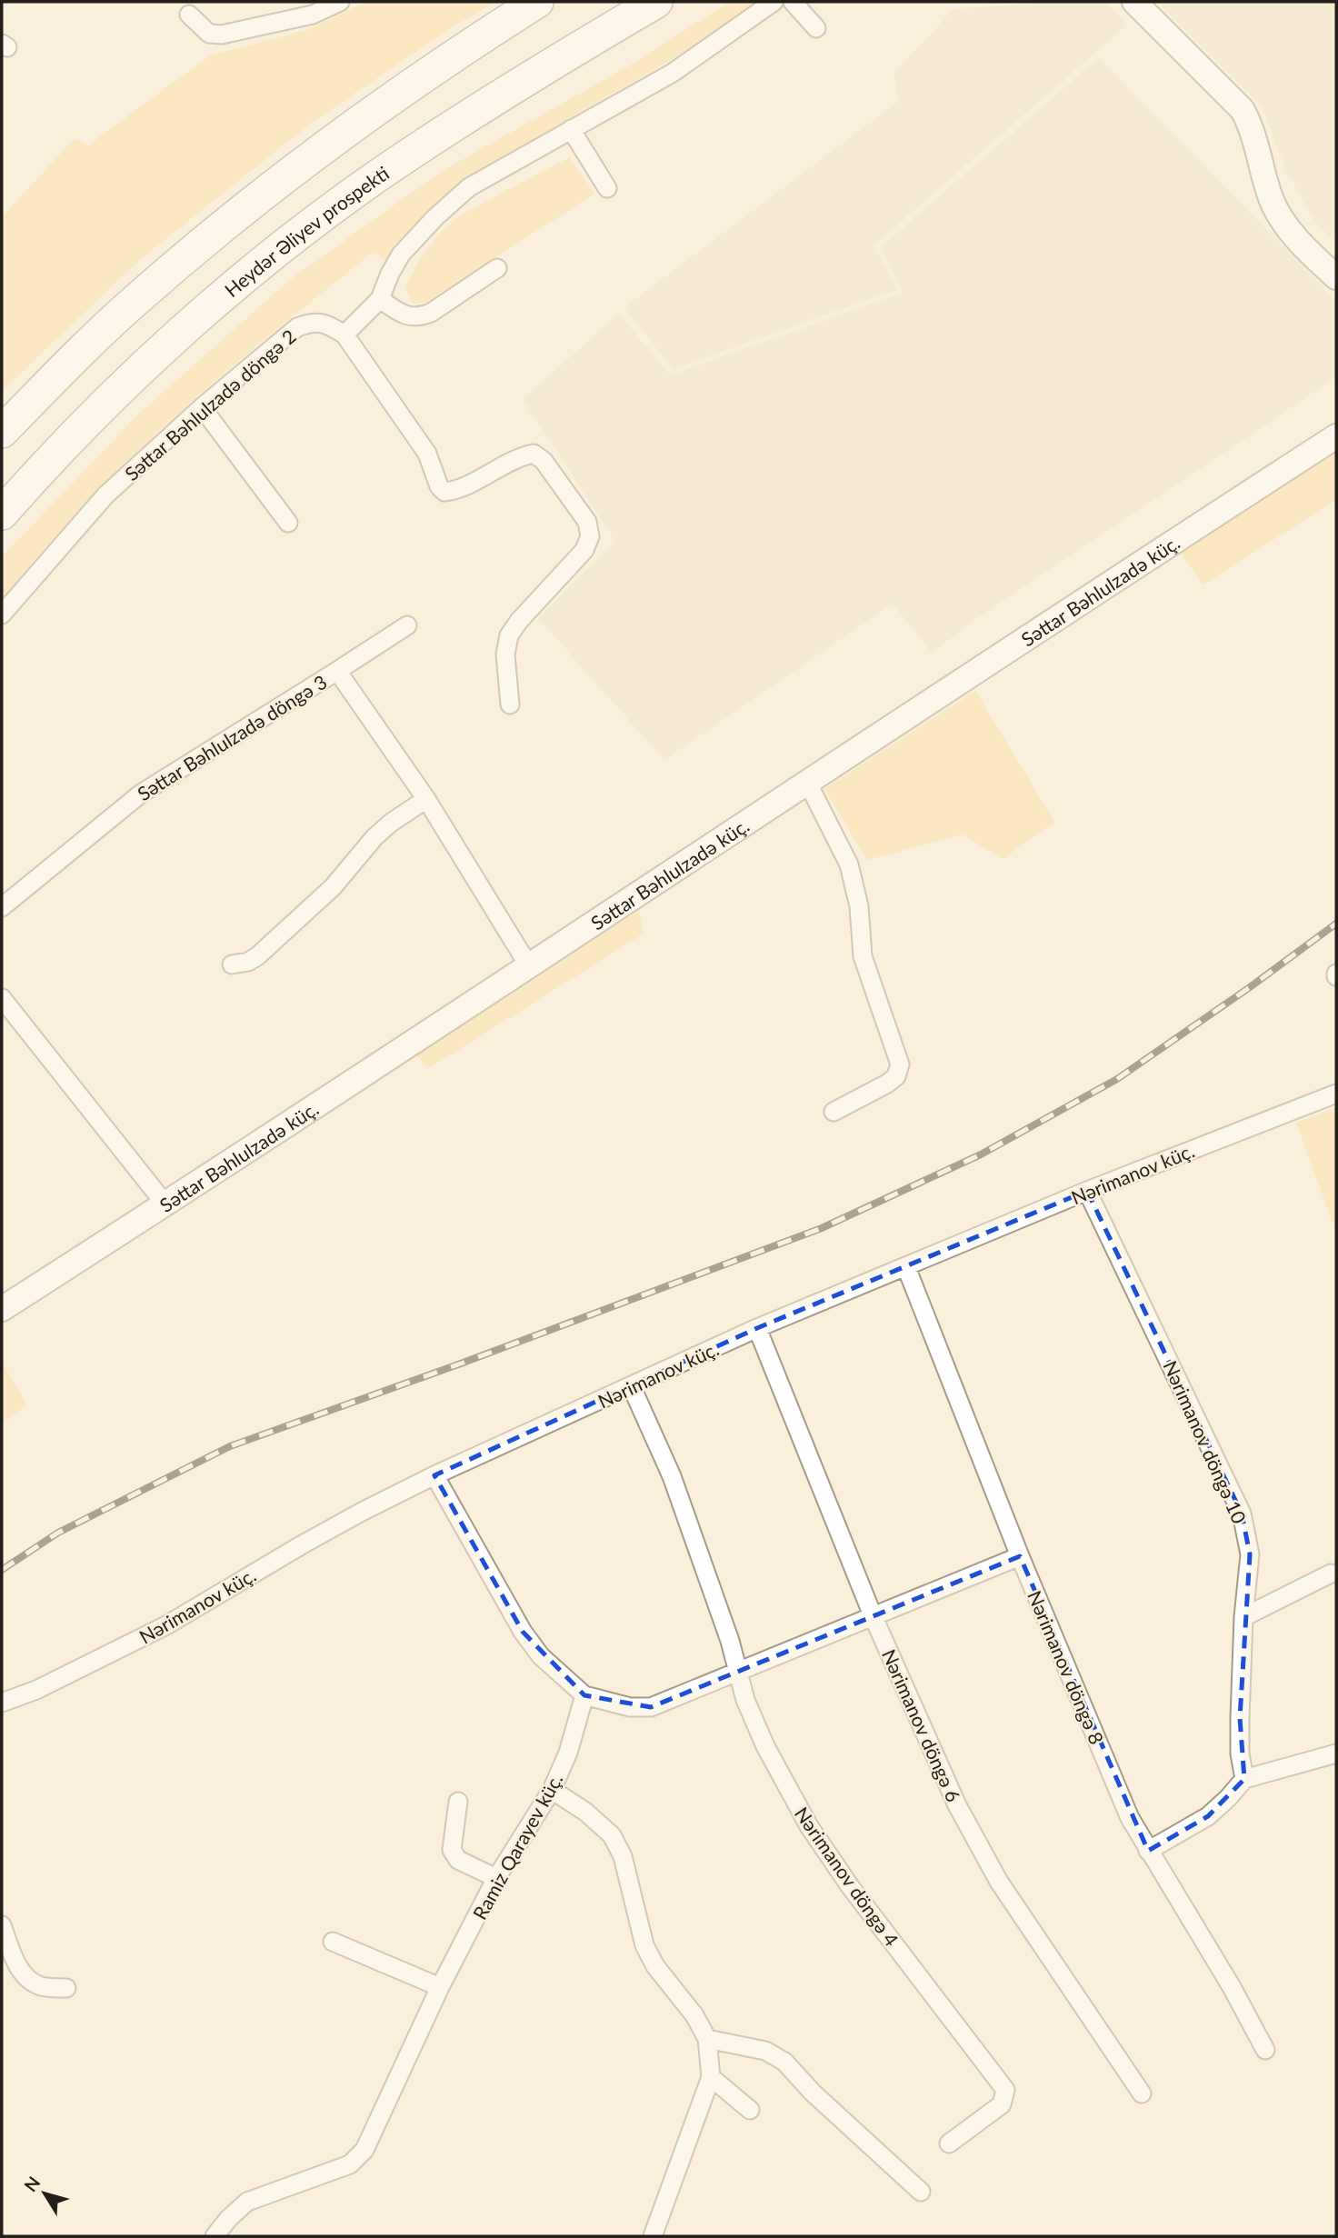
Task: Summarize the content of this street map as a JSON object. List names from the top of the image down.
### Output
{
  "streets": {
    "highway": ["Heydər Əliyev prospekti"],
    "main road": ["Səttar Bəhlulzadə küç."],
    "street": [
      "Səttar Bəhlulzadə döngə 2",
      "Səttar Bəhlulzadə döngə 3",
      "Nərimanov küç.",
      "Nərimanov döngə 10",
      "Nərimanov döngə 8",
      "Nərimanov döngə 6",
      "Ramiz Qarayev küç.",
      "Nərimanov döngə 4"
    ]
  },
  "crossings": [
    ["Səttar Bəhlulzadə küç.", "Səttar Bəhlulzadə döngə 3"],
    ["Nərimanov küç.", "Nərimanov döngə 10"],
    ["Nərimanov küç.", "Nərimanov döngə 8"],
    ["Nərimanov küç.", "Nərimanov döngə 6"],
    ["Nərimanov küç.", "Nərimanov döngə 4"]
  ],
  "north": "top left"
}
